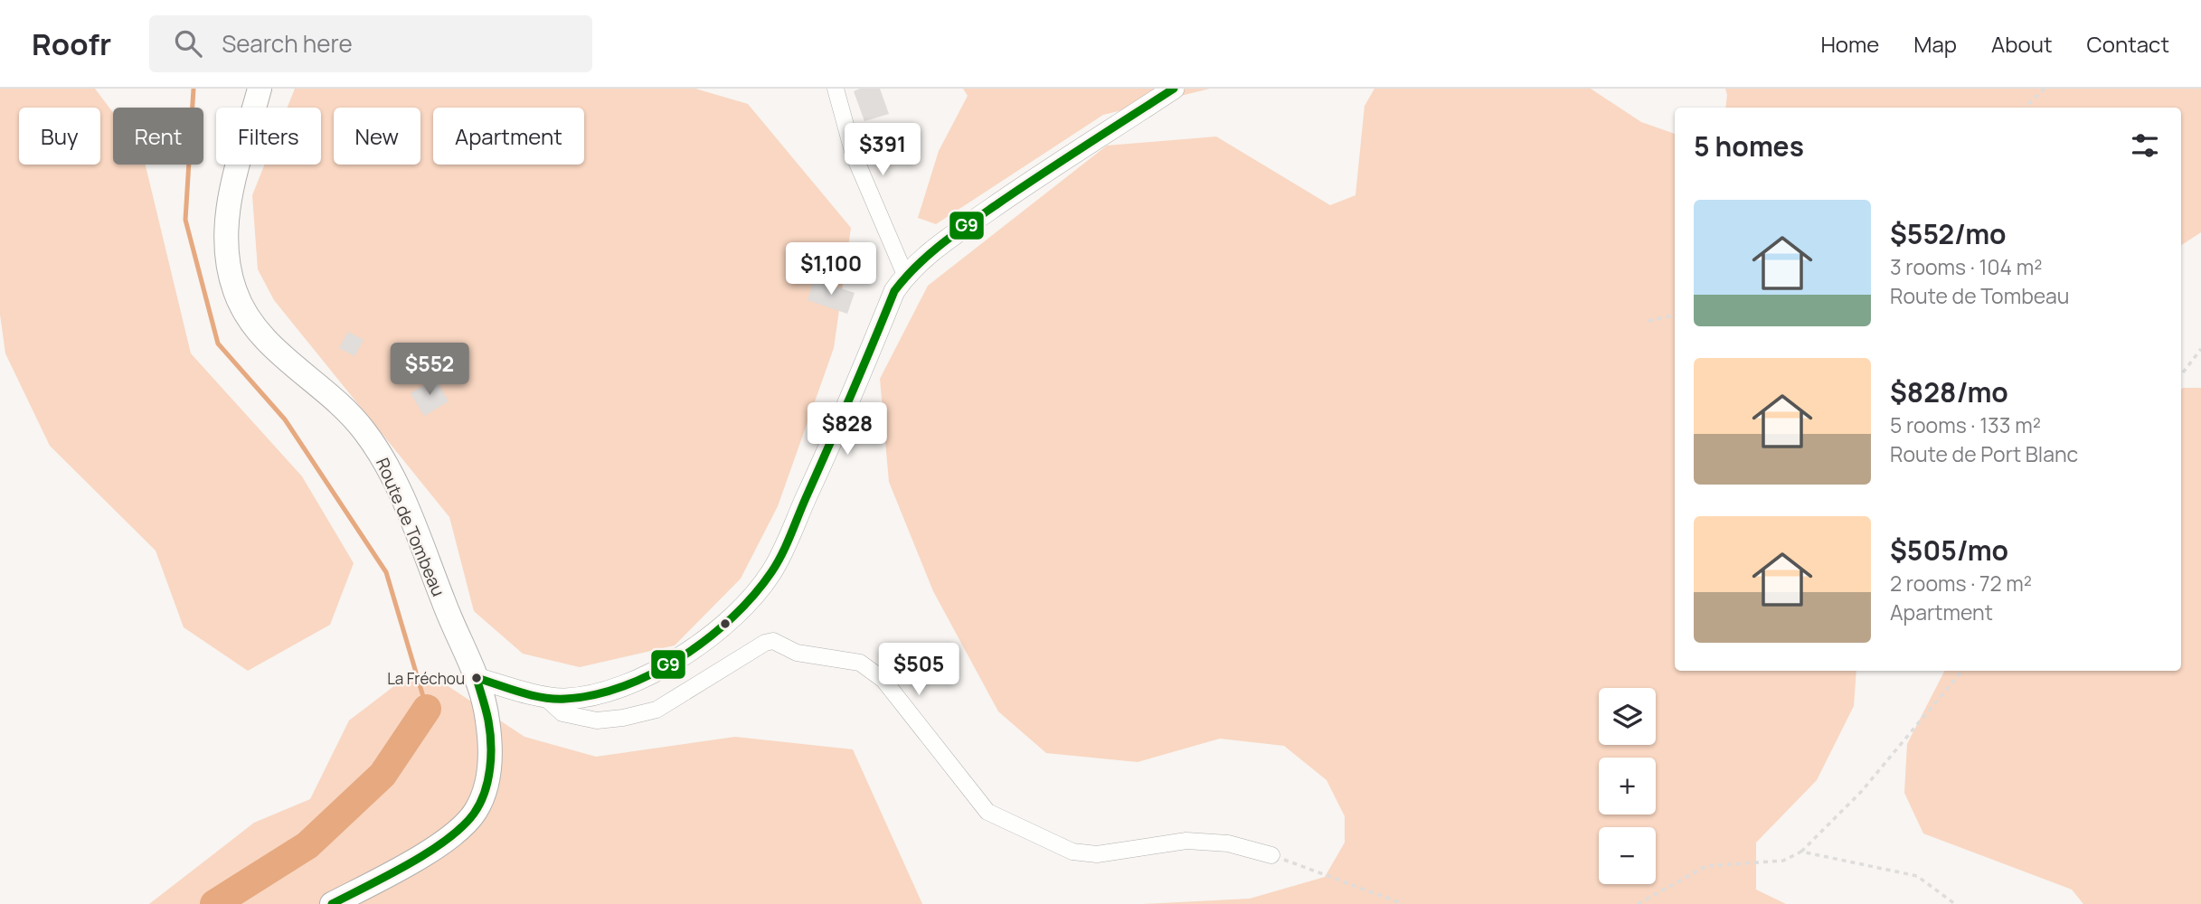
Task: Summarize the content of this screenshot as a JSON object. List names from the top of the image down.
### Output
{
  "streets": {
    "main road": ["Route de Tombeau"]
  },
  "places": ["La Fréchou"],
  "lines": ["transit line G9"],
  "page": {
    "header": "Roofr",
    "search": "Search here",
    "nav": [
      "Home",
      "Map",
      "About",
      "Contact"
    ],
    "chip": [
      "Buy",
      "Rent",
      "Filters",
      "New",
      "Apartment"
    ],
    "heading": "5 homes",
    "price": [
      "$391",
      "$1,100",
      "$552",
      "$828",
      "$505"
    ],
    "list": [
      {
        "name": "$552/mo",
        "note": "3 rooms · 104 m² · Route de Tombeau"
      },
      {
        "name": "$828/mo",
        "note": "5 rooms · 133 m² · Route de Port Blanc"
      },
      {
        "name": "$505/mo",
        "note": "2 rooms · 72 m² · Apartment"
      }
    ],
    "map_buttons": ["+", "−"]
  }
}
